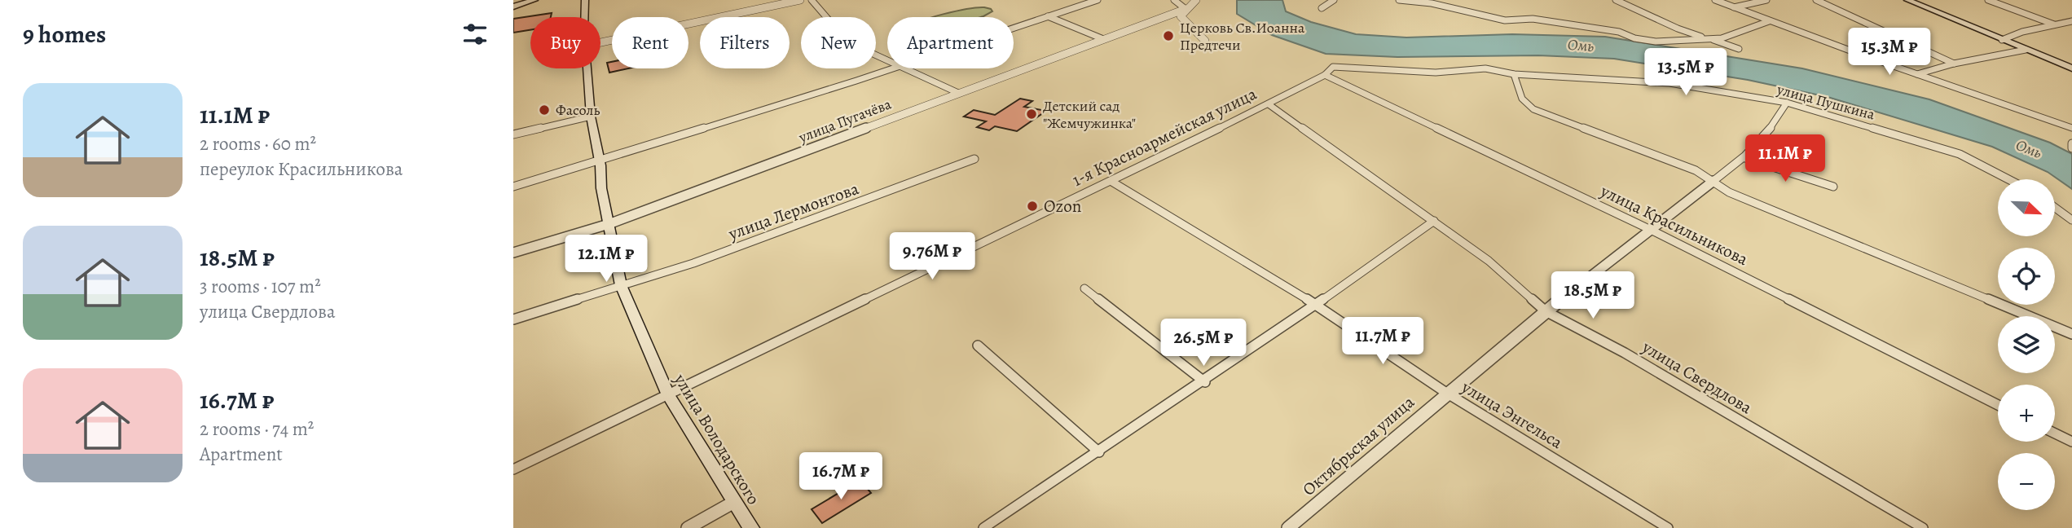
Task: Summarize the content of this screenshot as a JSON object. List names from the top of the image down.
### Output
{
  "streets": {
    "main road": ["улица Володарского"],
    "street": [
      "улица Пушкина",
      "улица Пугачёва",
      "1-я Красноармейская улица",
      "улица Лермонтова",
      "улица Красильникова",
      "улица Свердлова",
      "улица Энгельса",
      "Октябрьская улица"
    ]
  },
  "crossings": [
    ["улица Пушкина", "1-я Красноармейская улица"],
    ["улица Пушкина", "Октябрьская улица"],
    ["улица Пугачёва", "улица Володарского"],
    ["1-я Красноармейская улица", "улица Красильникова"],
    ["1-я Красноармейская улица", "улица Свердлова"],
    ["1-я Красноармейская улица", "улица Энгельса"],
    ["1-я Красноармейская улица", "улица Володарского"],
    ["улица Лермонтова", "улица Володарского"],
    ["улица Красильникова", "Октябрьская улица"],
    ["улица Свердлова", "Октябрьская улица"],
    ["улица Энгельса", "Октябрьская улица"]
  ],
  "water": ["Омь"],
  "places": [
    "Церковь Св.Иоанна Предтечи",
    "Фасоль",
    "Детский сад \"Жемчужинка\"",
    "Ozon"
  ],
  "north": "bottom right",
  "page": {
    "heading": "9 homes",
    "chip": [
      "Buy",
      "Rent",
      "Filters",
      "New",
      "Apartment"
    ],
    "price": [
      "15.3M ₽",
      "13.5M ₽",
      "11.1M ₽",
      "9.76M ₽",
      "12.1M ₽",
      "18.5M ₽",
      "11.7M ₽",
      "26.5M ₽",
      "16.7M ₽"
    ],
    "list": [
      {
        "name": "11.1M ₽",
        "note": "2 rooms · 60 m² · переулок Красильникова"
      },
      {
        "name": "18.5M ₽",
        "note": "3 rooms · 107 m² · улица Свердлова"
      },
      {
        "name": "16.7M ₽",
        "note": "2 rooms · 74 m² · Apartment"
      }
    ],
    "map_buttons": ["+", "−"]
  }
}
